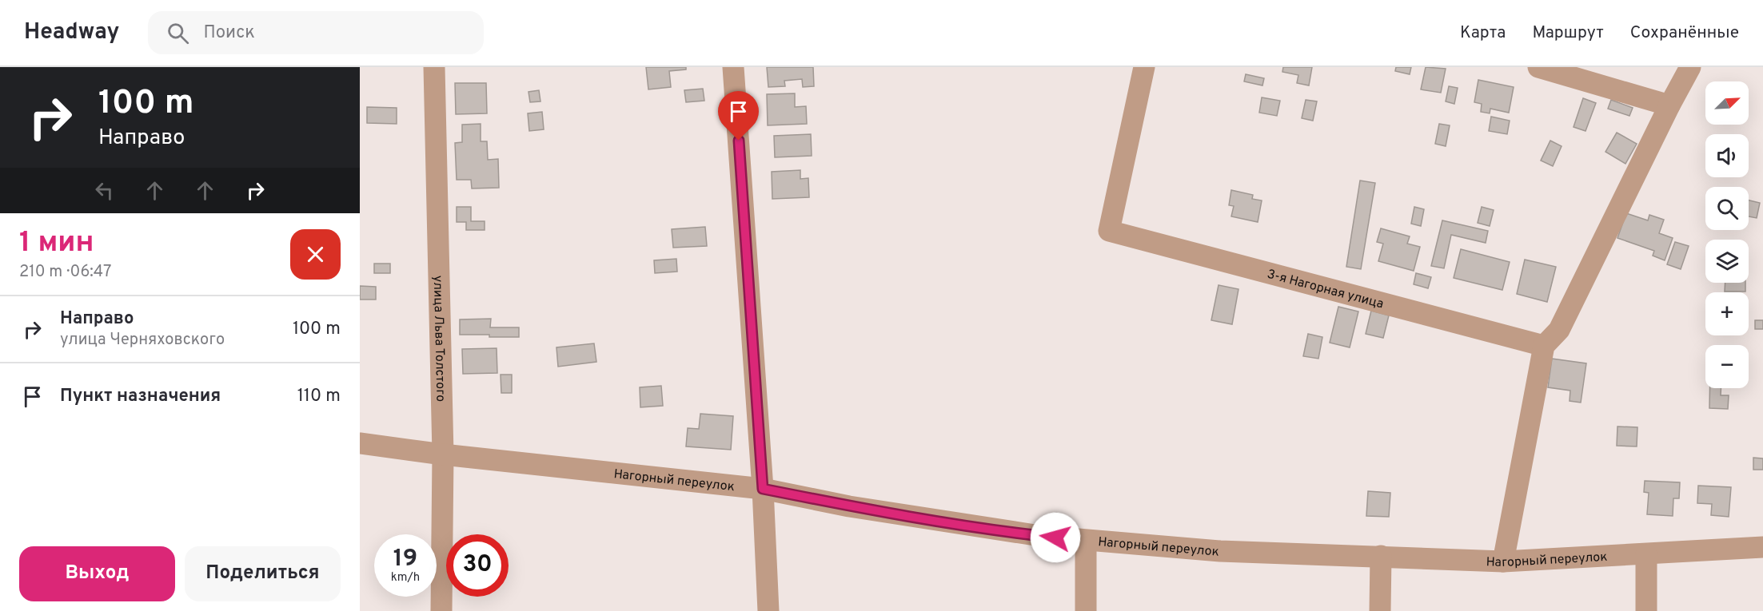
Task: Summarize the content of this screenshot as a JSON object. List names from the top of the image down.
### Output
{
  "streets": {
    "street": ["3-я Нагорная улица", "улица Льва Толстого", "Нагорный переулок"]
  },
  "crossings": [
    ["улица Льва Толстого", "Нагорный переулок"]
  ],
  "north": "top right",
  "page": {
    "header": "Headway",
    "search": "Поиск",
    "nav": ["Карта", "Маршрут", "Сохранённые"],
    "turn": ["100 m", "Направо"],
    "map_buttons": ["+", "−"],
    "heading": ["1 мин", "210 m · 06:47"],
    "list": [
      {
        "name": "Направо",
        "note": "улица Черняховского",
        "value": "100 m"
      },
      {
        "name": "Пункт назначения",
        "value": "110 m"
      }
    ],
    "speed": "19 km/h",
    "limit": "30",
    "buttons": ["Выход", "Поделиться"]
  }
}
